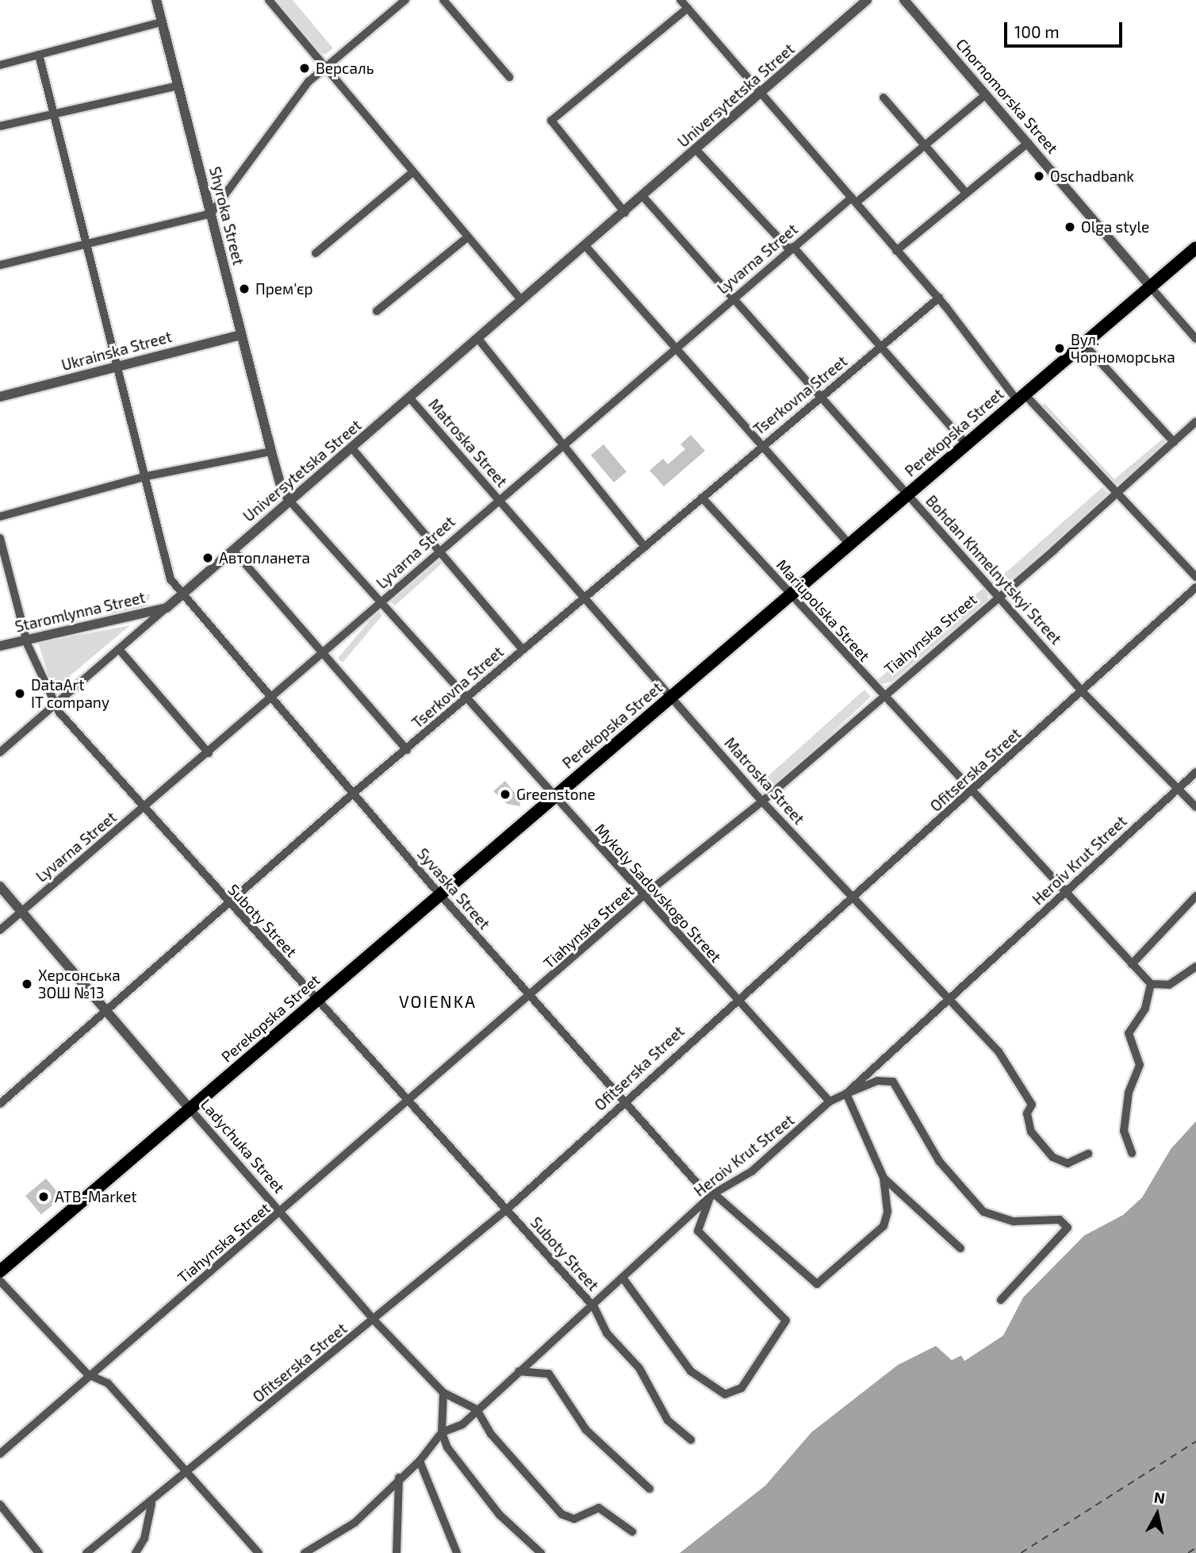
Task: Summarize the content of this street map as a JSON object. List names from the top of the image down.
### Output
{
  "streets": {
    "main road": ["Perekopska Street"],
    "street": [
      "Universytetska Street",
      "Chornomorska Street",
      "Shyroka Street",
      "Lyvarna Street",
      "Ukrainska Street",
      "Tserkovna Street",
      "Matroska Street",
      "Bohdan Khmelnytskyi Street",
      "Mariupolska Street",
      "Staromlynna Street",
      "Tiahynska Street",
      "Ofitserska Street",
      "Heroiv Krut Street",
      "Syvaska Street",
      "Mykoly Sadovskogo Street",
      "Suboty Street",
      "Ladychuka Street"
    ]
  },
  "crossings": [
    ["Universytetska Street", "Shyroka Street"],
    ["Universytetska Street", "Matroska Street"],
    ["Universytetska Street", "Bohdan Khmelnytskyi Street"],
    ["Universytetska Street", "Staromlynna Street"],
    ["Universytetska Street", "Syvaska Street"],
    ["Universytetska Street", "Mykoly Sadovskogo Street"],
    ["Universytetska Street", "Suboty Street"],
    ["Chornomorska Street", "Lyvarna Street"],
    ["Chornomorska Street", "Perekopska Street"],
    ["Shyroka Street", "Ukrainska Street"],
    ["Shyroka Street", "Mykoly Sadovskogo Street"],
    ["Lyvarna Street", "Matroska Street"],
    ["Lyvarna Street", "Bohdan Khmelnytskyi Street"],
    ["Lyvarna Street", "Syvaska Street"],
    ["Lyvarna Street", "Mykoly Sadovskogo Street"],
    ["Lyvarna Street", "Suboty Street"],
    ["Lyvarna Street", "Ladychuka Street"],
    ["Ukrainska Street", "Syvaska Street"],
    ["Tserkovna Street", "Matroska Street"],
    ["Tserkovna Street", "Bohdan Khmelnytskyi Street"],
    ["Tserkovna Street", "Mariupolska Street"],
    ["Tserkovna Street", "Syvaska Street"],
    ["Tserkovna Street", "Mykoly Sadovskogo Street"],
    ["Tserkovna Street", "Suboty Street"],
    ["Tserkovna Street", "Ladychuka Street"],
    ["Perekopska Street", "Matroska Street"],
    ["Perekopska Street", "Bohdan Khmelnytskyi Street"],
    ["Perekopska Street", "Mariupolska Street"],
    ["Perekopska Street", "Syvaska Street"],
    ["Perekopska Street", "Mykoly Sadovskogo Street"],
    ["Perekopska Street", "Suboty Street"],
    ["Perekopska Street", "Ladychuka Street"],
    ["Matroska Street", "Tiahynska Street"],
    ["Matroska Street", "Ofitserska Street"],
    ["Matroska Street", "Heroiv Krut Street"],
    ["Bohdan Khmelnytskyi Street", "Tiahynska Street"],
    ["Bohdan Khmelnytskyi Street", "Ofitserska Street"],
    ["Bohdan Khmelnytskyi Street", "Heroiv Krut Street"],
    ["Mariupolska Street", "Tiahynska Street"],
    ["Mariupolska Street", "Ofitserska Street"],
    ["Mariupolska Street", "Heroiv Krut Street"],
    ["Staromlynna Street", "Suboty Street"],
    ["Tiahynska Street", "Syvaska Street"],
    ["Tiahynska Street", "Mykoly Sadovskogo Street"],
    ["Tiahynska Street", "Suboty Street"],
    ["Tiahynska Street", "Ladychuka Street"],
    ["Ofitserska Street", "Syvaska Street"],
    ["Ofitserska Street", "Mykoly Sadovskogo Street"],
    ["Ofitserska Street", "Suboty Street"],
    ["Ofitserska Street", "Ladychuka Street"],
    ["Heroiv Krut Street", "Syvaska Street"],
    ["Heroiv Krut Street", "Mykoly Sadovskogo Street"],
    ["Heroiv Krut Street", "Suboty Street"],
    ["Heroiv Krut Street", "Ladychuka Street"]
  ],
  "districts": ["VOIENKA"],
  "places": [
    "Версаль",
    "Oschadbank",
    "Olga style",
    "Прем'єр",
    "Вул. Чорноморська",
    "Автопланета",
    "DataArt IT company",
    "Greenstone",
    "Херсонська ЗОШ №13",
    "ATB-Market"
  ],
  "scale_bar": "100 m",
  "north": "top"
}
